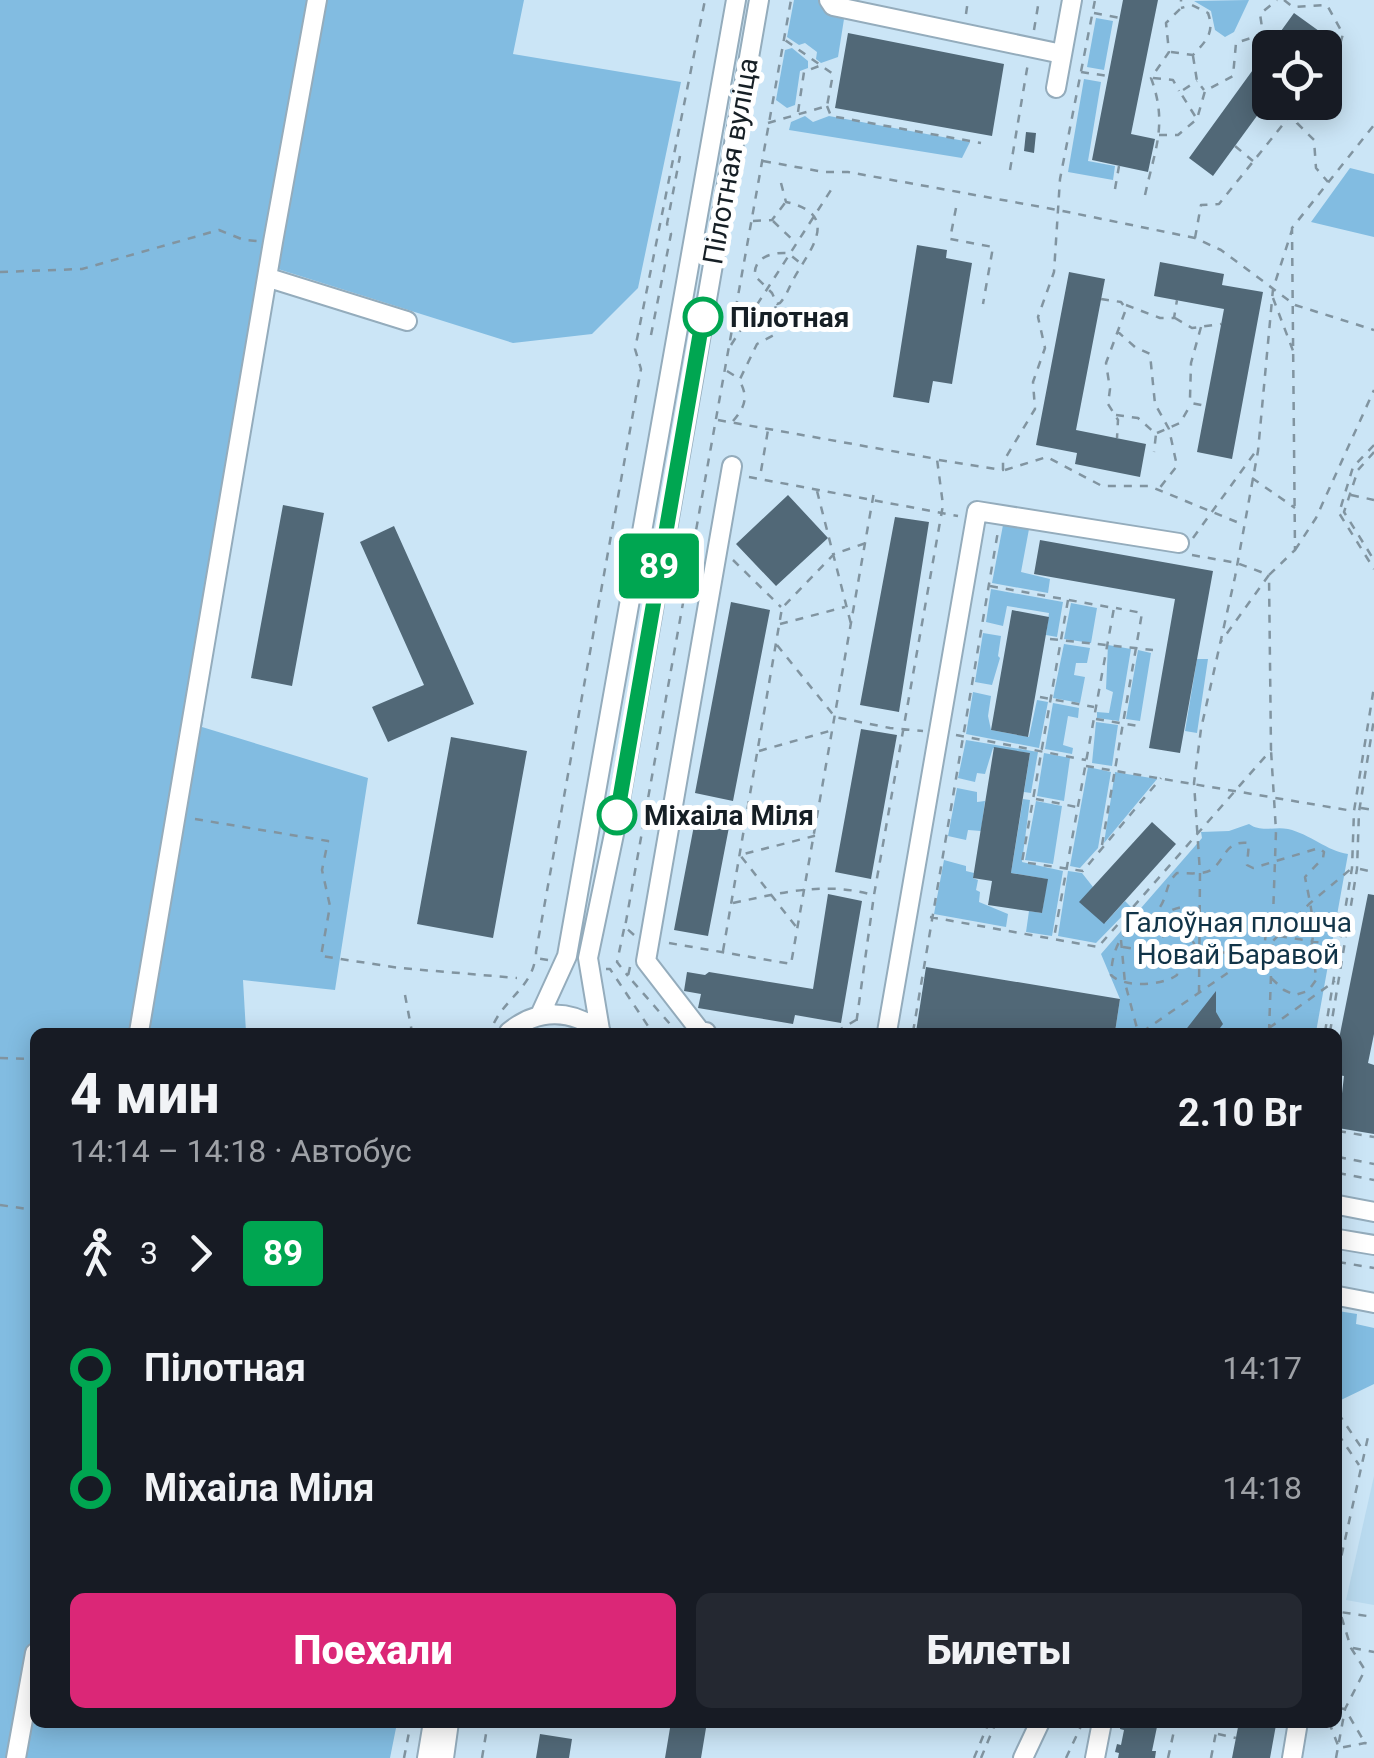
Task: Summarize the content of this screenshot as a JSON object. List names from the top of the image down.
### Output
{
  "streets": {
    "street": ["Пілотная вуліца"]
  },
  "parks": ["Галоўная плошча Новай Баравой"],
  "places": ["Пілотная", "Міхаіла Міля"],
  "lines": ["bus line 89"],
  "page": {
    "on_map": "89",
    "heading": ["4 мин", "14:14 – 14:18 · Автобус", "2.10 Br"],
    "legs": ["3", "89"],
    "list": [
      {
        "name": "Пілотная",
        "value": "14:17"
      },
      {
        "name": "Міхаіла Міля",
        "value": "14:18"
      }
    ],
    "buttons": ["Поехали", "Билеты"]
  }
}
